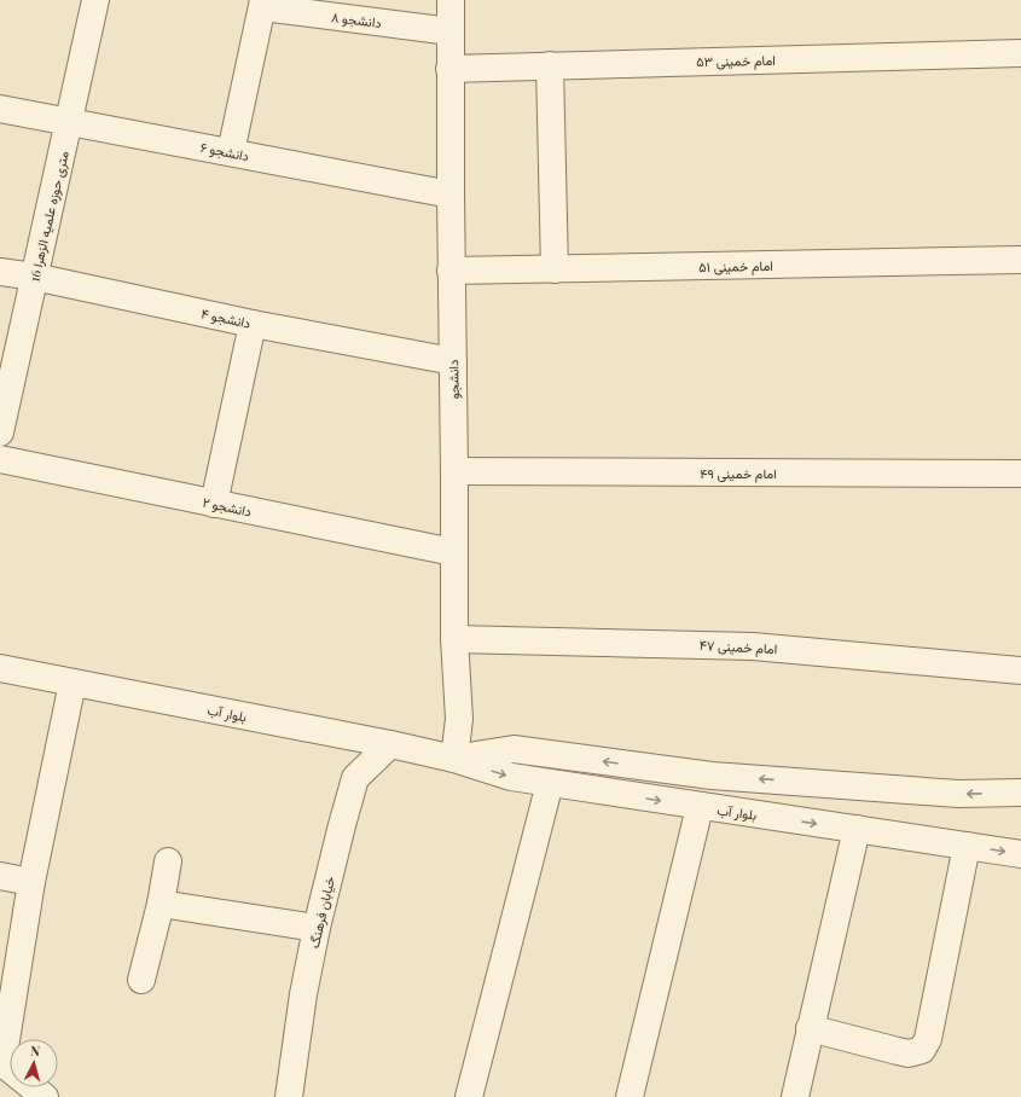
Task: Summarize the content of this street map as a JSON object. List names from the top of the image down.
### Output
{
  "streets": {
    "street": [
      "دانشجو ۸",
      "امام خمینی ۵۳",
      "دانشجو ۶",
      "16 متری حوزه علمیه الزهرا",
      "امام خمینی ۵۱",
      "دانشجو ۴",
      "دانشجو",
      "امام خمینی ۴۹",
      "دانشجو ۲",
      "امام خمینی ۴۷",
      "بلوار آب",
      "خیابان فرهنگ"
    ]
  },
  "crossings": [
    ["دانشجو ۸", "دانشجو"],
    ["امام خمینی ۵۳", "دانشجو"],
    ["دانشجو ۶", "16 متری حوزه علمیه الزهرا"],
    ["دانشجو ۶", "دانشجو"],
    ["16 متری حوزه علمیه الزهرا", "دانشجو ۴"],
    ["امام خمینی ۵۱", "دانشجو"],
    ["دانشجو ۴", "دانشجو"],
    ["دانشجو", "امام خمینی ۴۹"],
    ["دانشجو", "دانشجو ۲"],
    ["دانشجو", "امام خمینی ۴۷"],
    ["دانشجو", "بلوار آب"],
    ["بلوار آب", "خیابان فرهنگ"]
  ],
  "north": "top"
}
